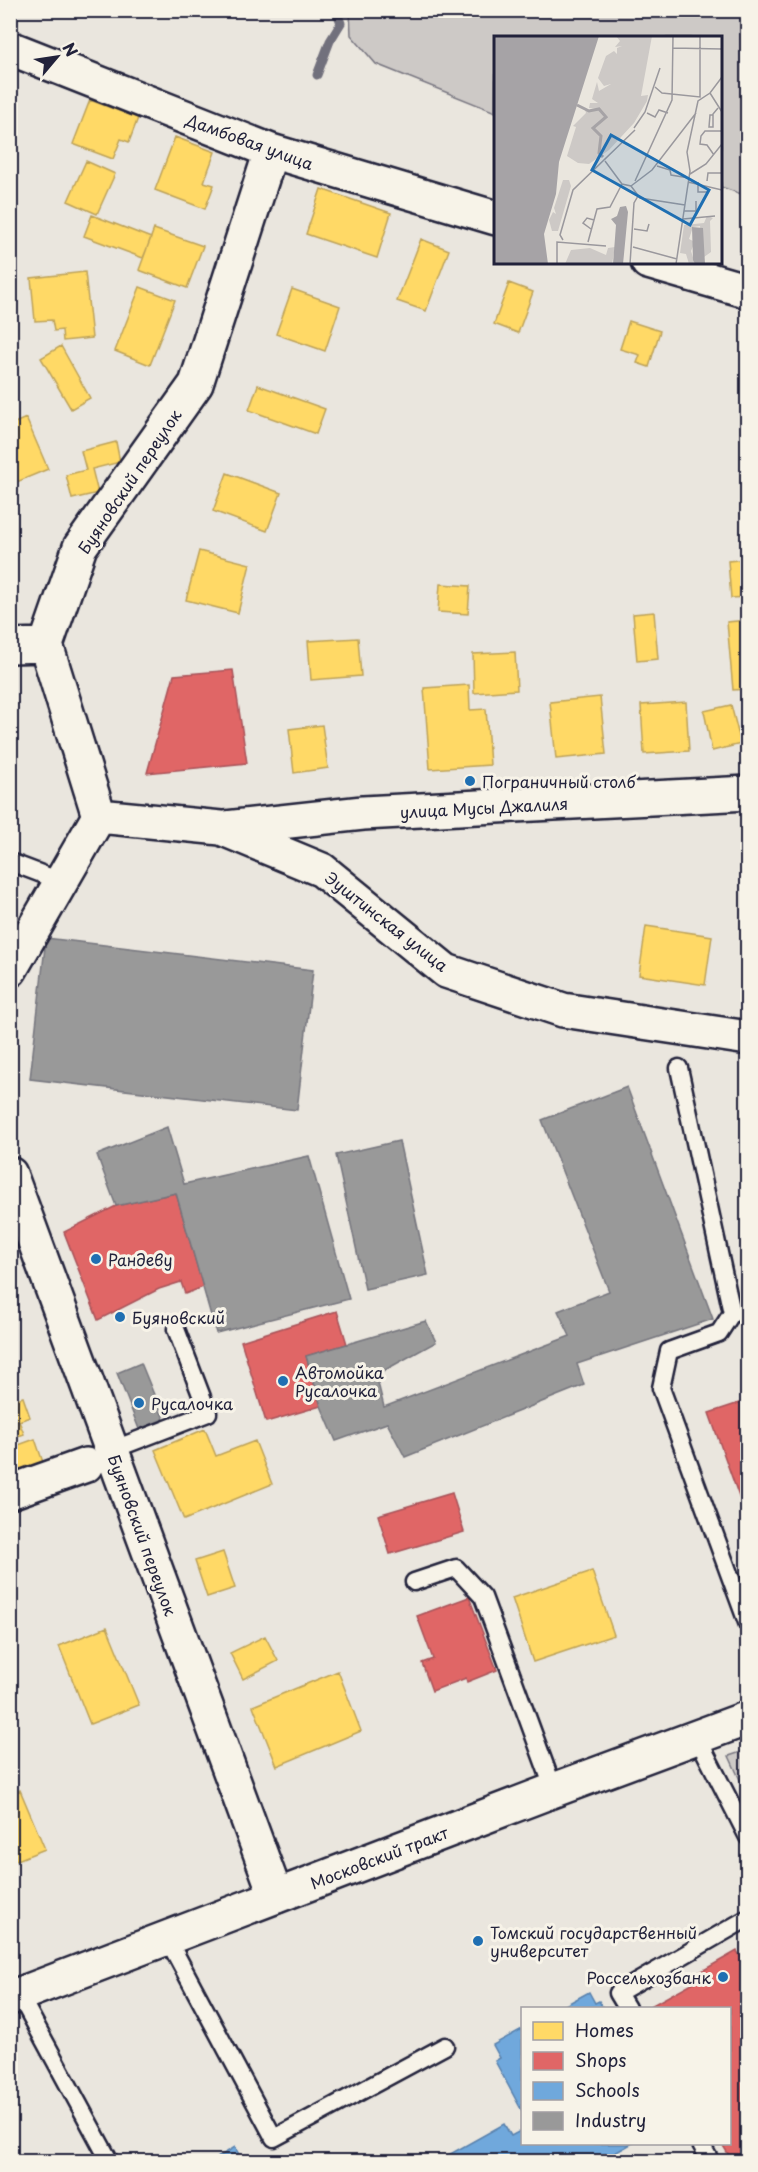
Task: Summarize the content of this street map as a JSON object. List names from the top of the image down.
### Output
{
  "streets": {
    "street": [
      "Дамбовая улица",
      "Буяновский переулок",
      "улица Мусы Джалиля",
      "Эуштинская улица",
      "Московский тракт"
    ]
  },
  "crossings": [
    ["Дамбовая улица", "Буяновский переулок"],
    ["Буяновский переулок", "Московский тракт"],
    ["улица Мусы Джалиля", "Эуштинская улица"]
  ],
  "places": [
    "Пограничный столб",
    "Рандеву",
    "Буяновский",
    "Автомойка Русалочка",
    "Русалочка",
    "Томский государственный университет",
    "Россельхозбанк"
  ],
  "legend": [
    "Homes",
    "Shops",
    "Schools",
    "Industry"
  ],
  "north": "top right"
}
